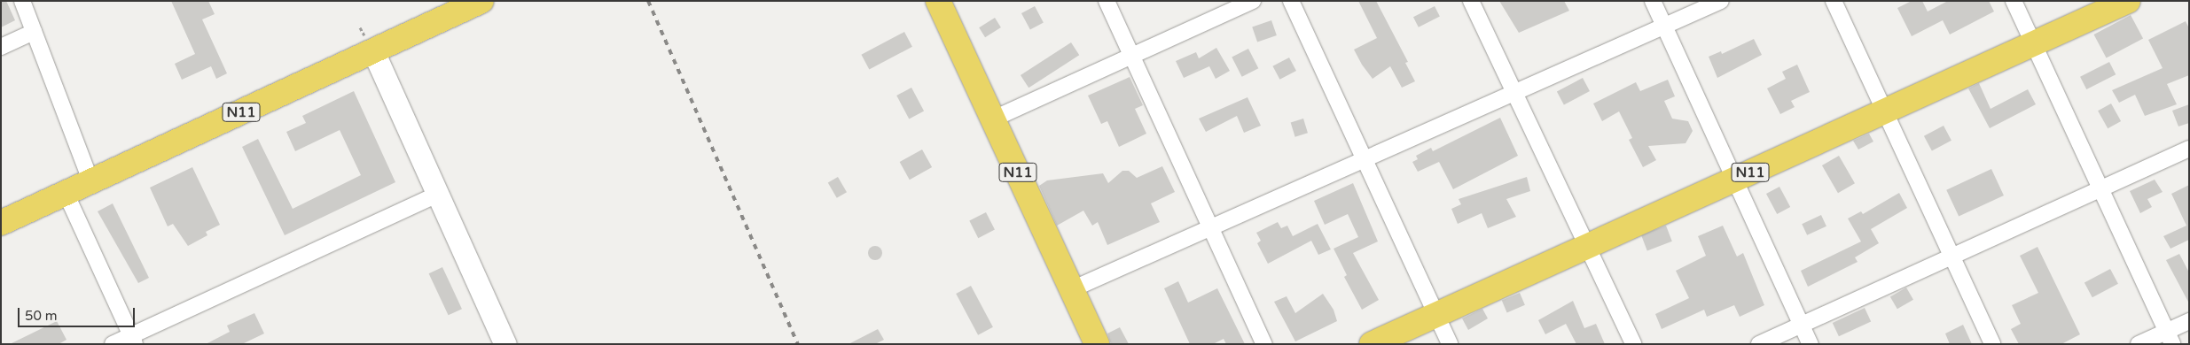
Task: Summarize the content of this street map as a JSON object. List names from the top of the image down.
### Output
{
  "streets": {
    "main road": ["N11"]
  },
  "scale_bar": "50 m"
}
